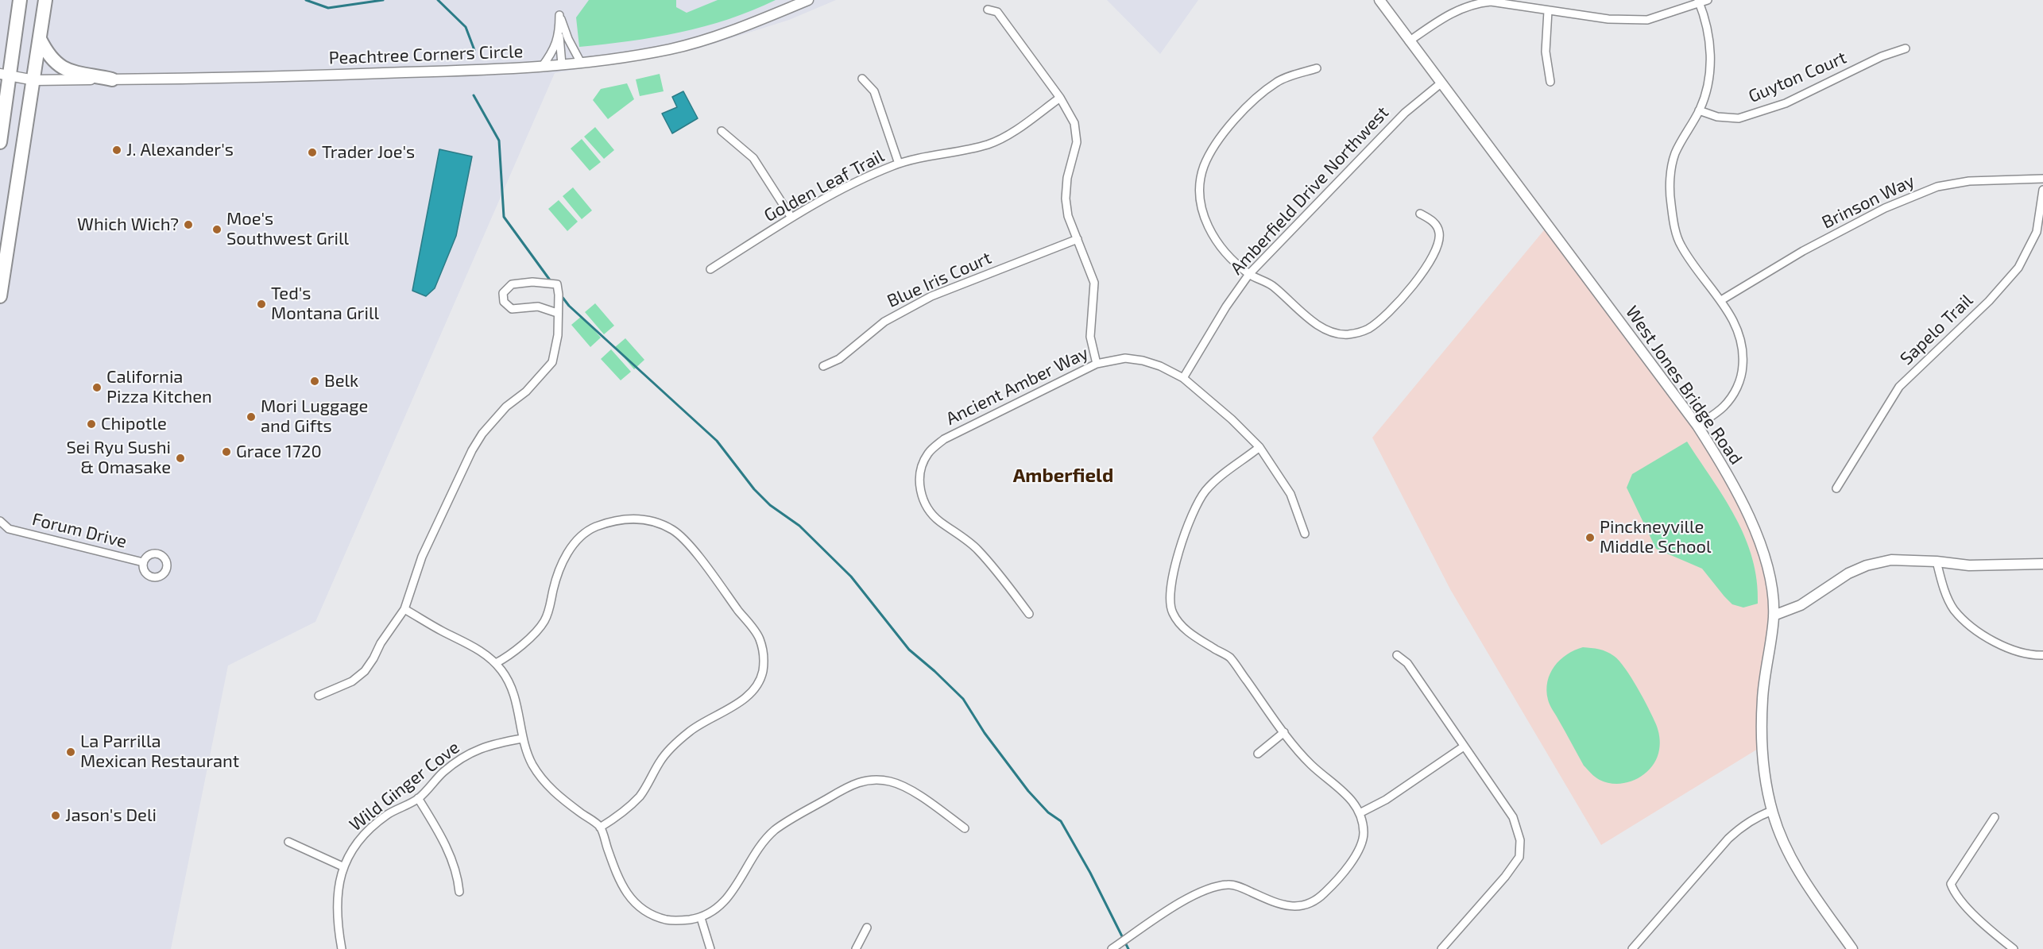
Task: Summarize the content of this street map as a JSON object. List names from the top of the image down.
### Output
{
  "streets": {
    "street": [
      "Peachtree Corners Circle",
      "Guyton Court",
      "Golden Leaf Trail",
      "Amberfield Drive Northwest",
      "Brinson Way",
      "Blue Iris Court",
      "Sapelo Trail",
      "West Jones Bridge Road",
      "Ancient Amber Way",
      "Forum Drive",
      "Wild Ginger Cove"
    ]
  },
  "crossings": [
    ["Amberfield Drive Northwest", "West Jones Bridge Road"],
    ["Amberfield Drive Northwest", "Ancient Amber Way"]
  ],
  "districts": ["Amberfield"],
  "places": [
    "J. Alexander's",
    "Trader Joe's",
    "Which Wich?",
    "Moe's Southwest Grill",
    "Ted's Montana Grill",
    "Belk",
    "California Pizza Kitchen",
    "Mori Luggage and Gifts",
    "Chipotle",
    "Grace 1720",
    "Sei Ryu Sushi & Omasake",
    "Pinckneyville Middle School",
    "La Parrilla Mexican Restaurant",
    "Jason's Deli"
  ]
}
